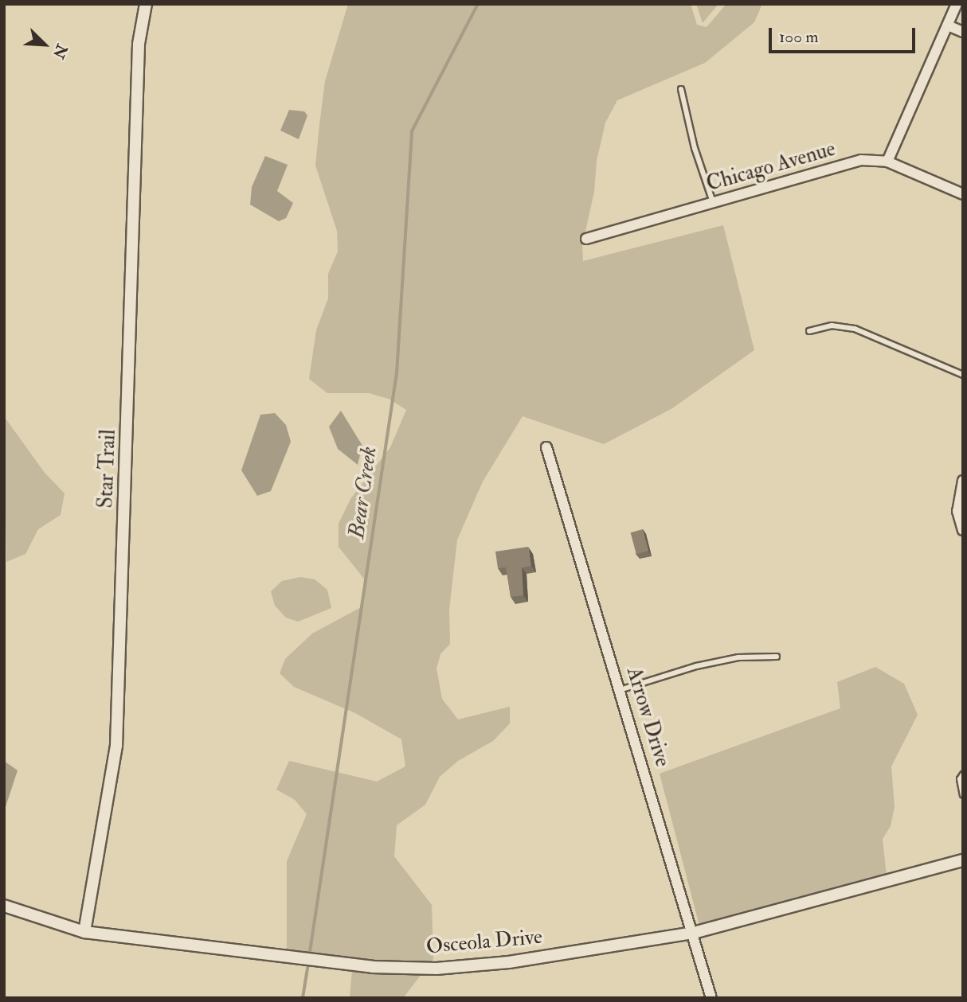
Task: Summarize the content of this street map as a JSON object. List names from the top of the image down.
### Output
{
  "streets": {
    "street": [
      "Chicago Avenue",
      "Star Trail",
      "Arrow Drive",
      "Osceola Drive"
    ]
  },
  "crossings": [
    ["Star Trail", "Osceola Drive"],
    ["Arrow Drive", "Osceola Drive"]
  ],
  "water": ["Bear Creek"],
  "scale_bar": "100 m",
  "north": "bottom right"
}
